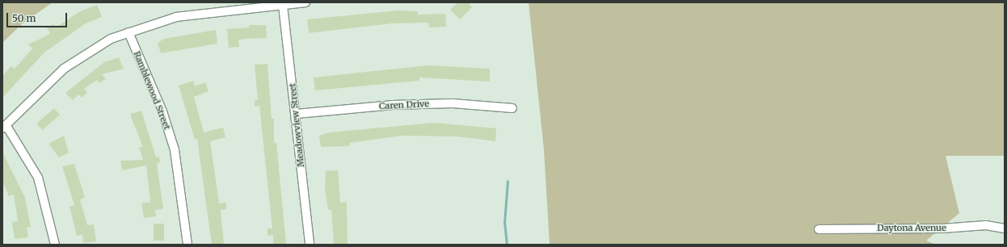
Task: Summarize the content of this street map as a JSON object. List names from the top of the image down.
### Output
{
  "streets": {
    "street": [
      "Ramblewood Street",
      "Caren Drive",
      "Meadowview Street",
      "Daytona Avenue"
    ]
  },
  "crossings": [
    ["Caren Drive", "Meadowview Street"]
  ],
  "scale_bar": "50 m"
}
